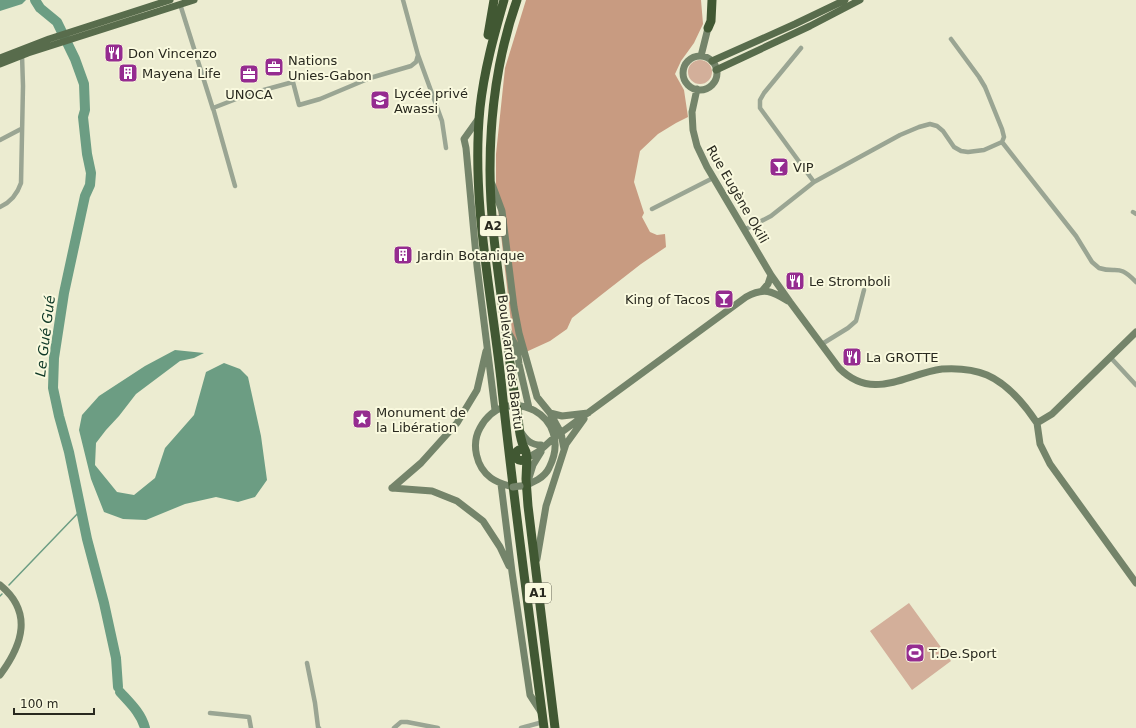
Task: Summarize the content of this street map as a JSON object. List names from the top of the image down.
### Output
{
  "streets": {
    "highway": ["A2", "Boulevard des Bantu", "A1"],
    "main road": ["Rue Eugène Okili"]
  },
  "water": ["Le Gué Gué"],
  "places": {
    "restaurant": ["Don Vincenzo", "Le Stromboli", "La GROTTE"],
    "office": ["Nations Unies-Gabon", "UNOCA"],
    "building": ["Mayena Life", "Jardin Botanique"],
    "school or university": ["Lycée privé Awassi"],
    "bar": ["VIP", "King of Tacos"],
    "place": ["Monument de la Libération"],
    "sports": ["T.De.Sport"]
  },
  "scale_bar": "100 m"
}
